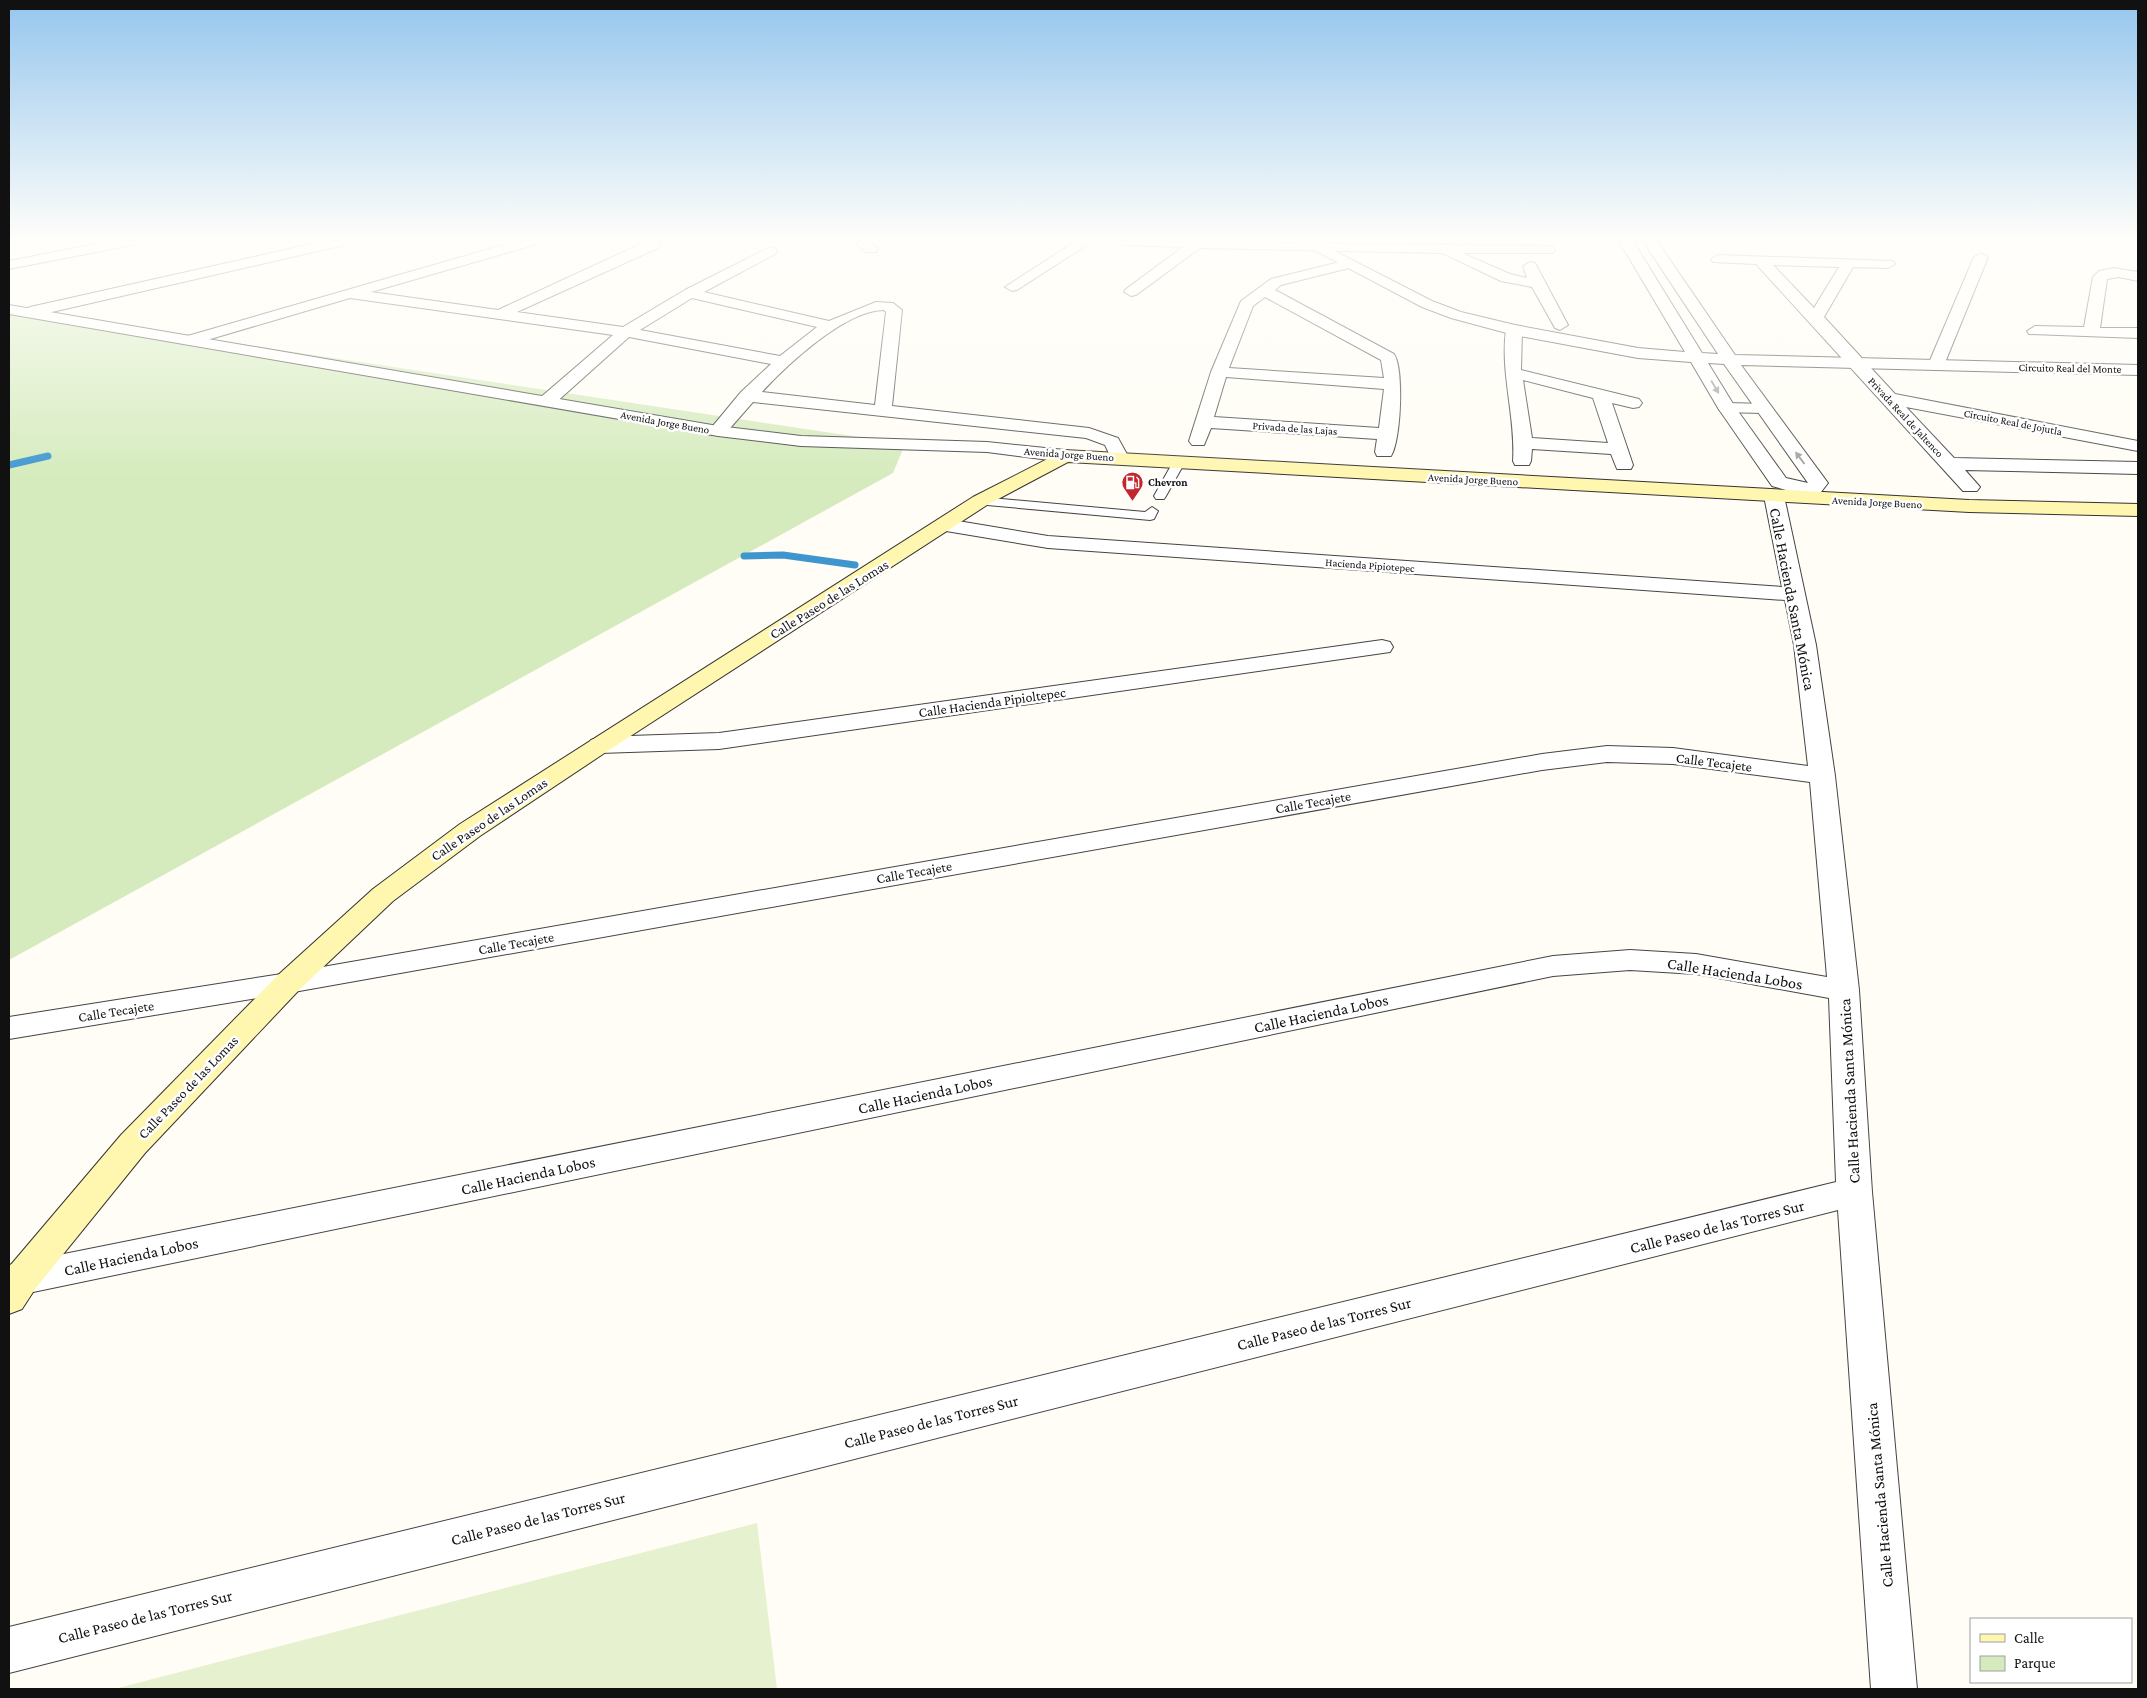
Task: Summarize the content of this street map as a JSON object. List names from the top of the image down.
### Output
{
  "streets": {
    "main road": ["Avenida Jorge Bueno", "Calle Paseo de las Lomas"],
    "street": [
      "Circuito Real del Monte",
      "Privada Real de Jaltenco",
      "Circuito Real de Jojutla",
      "Privada de las Lajas",
      "Hacienda Pipiotepec",
      "Calle Hacienda Santa Mónica",
      "Calle Hacienda Pipioltepec",
      "Calle Tecajete",
      "Calle Hacienda Lobos",
      "Calle Paseo de las Torres Sur"
    ]
  },
  "crossings": [
    ["Circuito Real del Monte", "Privada Real de Jaltenco"],
    ["Privada Real de Jaltenco", "Circuito Real de Jojutla"],
    ["Avenida Jorge Bueno", "Calle Paseo de las Lomas"],
    ["Avenida Jorge Bueno", "Calle Hacienda Santa Mónica"],
    ["Hacienda Pipiotepec", "Calle Paseo de las Lomas"],
    ["Hacienda Pipiotepec", "Calle Hacienda Santa Mónica"],
    ["Calle Paseo de las Lomas", "Calle Hacienda Pipioltepec"],
    ["Calle Paseo de las Lomas", "Calle Tecajete"],
    ["Calle Paseo de las Lomas", "Calle Hacienda Lobos"],
    ["Calle Hacienda Santa Mónica", "Calle Tecajete"],
    ["Calle Hacienda Santa Mónica", "Calle Hacienda Lobos"],
    ["Calle Hacienda Santa Mónica", "Calle Paseo de las Torres Sur"]
  ],
  "places": {
    "fuel station": ["Chevron"]
  },
  "legend": ["Calle", "Parque"]
}
